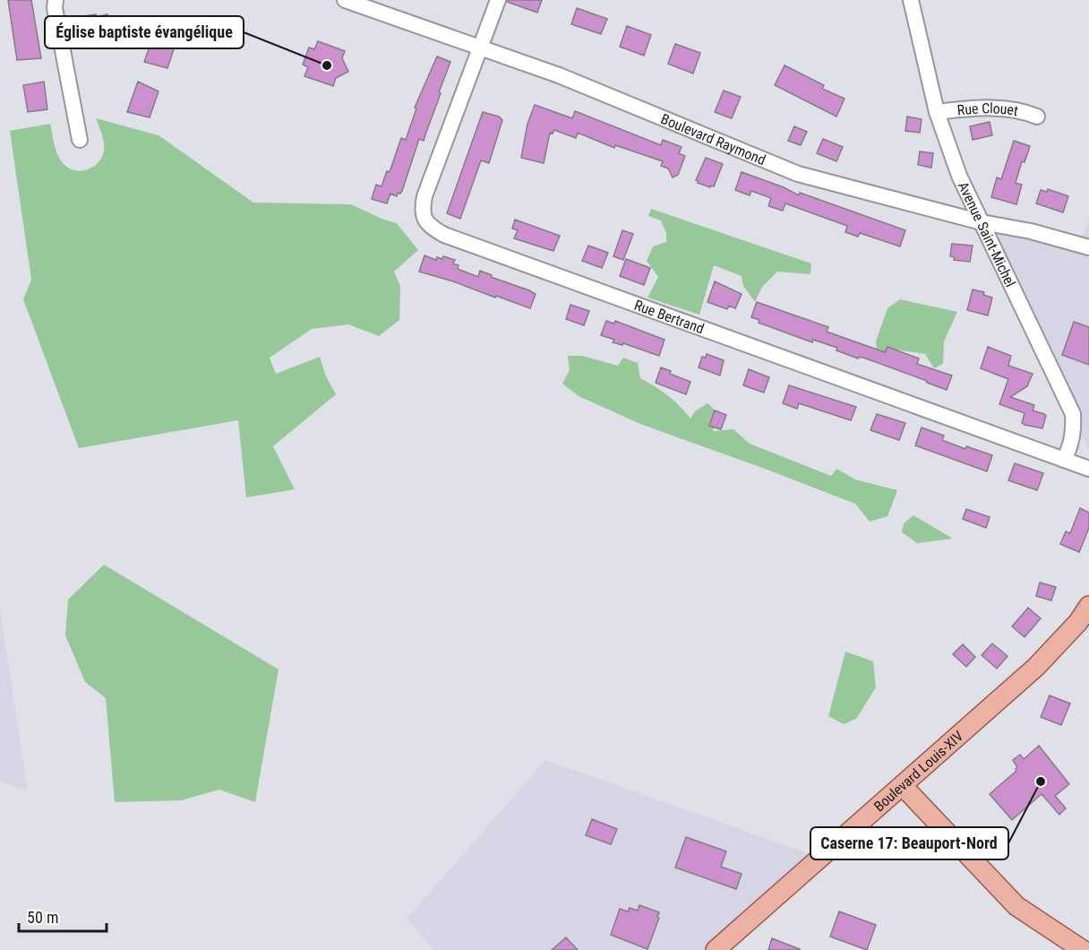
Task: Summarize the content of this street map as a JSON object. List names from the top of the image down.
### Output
{
  "streets": {
    "main road": ["Boulevard Louis-XIV"],
    "street": [
      "Rue Clouet",
      "Boulevard Raymond",
      "Avenue Saint-Michel",
      "Rue Bertrand"
    ]
  },
  "crossings": [
    ["Rue Clouet", "Avenue Saint-Michel"],
    ["Boulevard Raymond", "Avenue Saint-Michel"],
    ["Boulevard Raymond", "Rue Bertrand"],
    ["Avenue Saint-Michel", "Rue Bertrand"]
  ],
  "places": ["Église baptiste évangélique", "Caserne 17: Beauport-Nord"],
  "scale_bar": "50 m"
}
